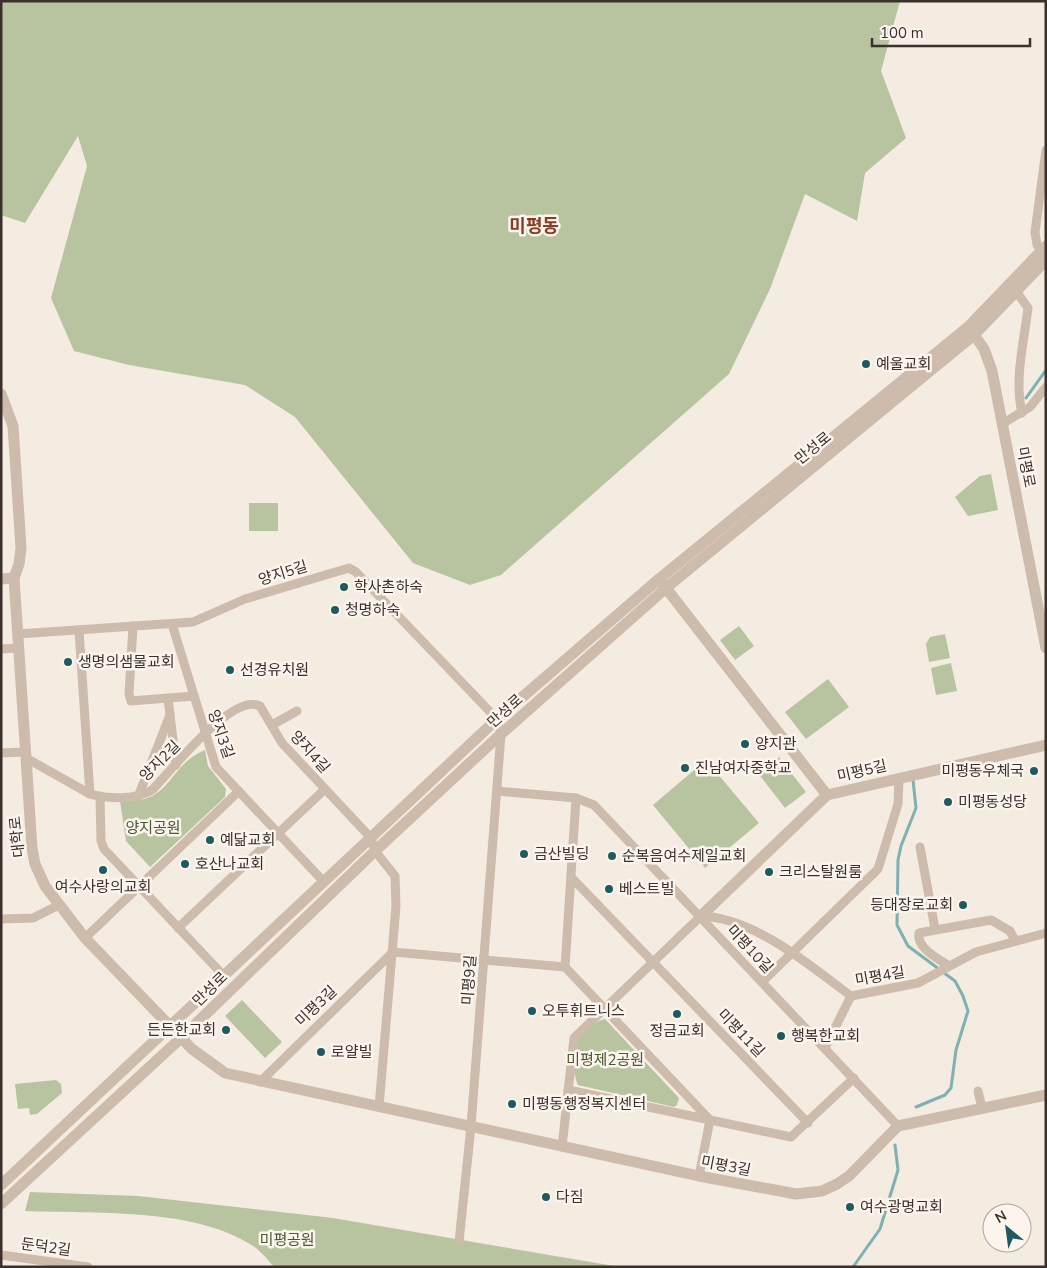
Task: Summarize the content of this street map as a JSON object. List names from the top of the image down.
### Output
{
  "streets": {
    "street": [
      "만성로",
      "미평로",
      "양지5길",
      "양지3길",
      "양지4길",
      "양지2길",
      "미평5길",
      "대학로",
      "미평10길",
      "미평4길",
      "미평9길",
      "미평3길",
      "미평11길",
      "둔덕2길"
    ]
  },
  "crossings": [
    ["만성로", "미평로"],
    ["만성로", "양지5길"],
    ["만성로", "양지3길"],
    ["만성로", "양지4길"],
    ["만성로", "대학로"],
    ["만성로", "미평9길"],
    ["만성로", "미평3길"],
    ["양지5길", "양지3길"],
    ["양지5길", "대학로"],
    ["양지5길", "미평9길"],
    ["양지3길", "양지4길"],
    ["양지3길", "양지2길"],
    ["양지4길", "양지2길"],
    ["양지2길", "대학로"],
    ["미평5길", "미평10길"],
    ["미평5길", "미평4길"],
    ["대학로", "미평3길"],
    ["미평10길", "미평4길"],
    ["미평10길", "미평9길"],
    ["미평10길", "미평3길"],
    ["미평9길", "미평3길"]
  ],
  "districts": ["미평동"],
  "parks": ["양지공원", "미평제2공원", "미평공원"],
  "places": [
    "예울교회",
    "학사촌하숙",
    "청명하숙",
    "생명의샘물교회",
    "선경유치원",
    "양지관",
    "진남여자중학교",
    "미평동우체국",
    "미평동성당",
    "예닮교회",
    "금산빌딩",
    "순복음여수제일교회",
    "호산나교회",
    "여수사랑의교회",
    "크리스탈원룸",
    "베스트빌",
    "등대장로교회",
    "오투휘트니스",
    "정금교회",
    "든든한교회",
    "행복한교회",
    "로얄빌",
    "미평동행정복지센터",
    "다짐",
    "여수광명교회"
  ],
  "scale_bar": "100 m",
  "north": "top left"
}
